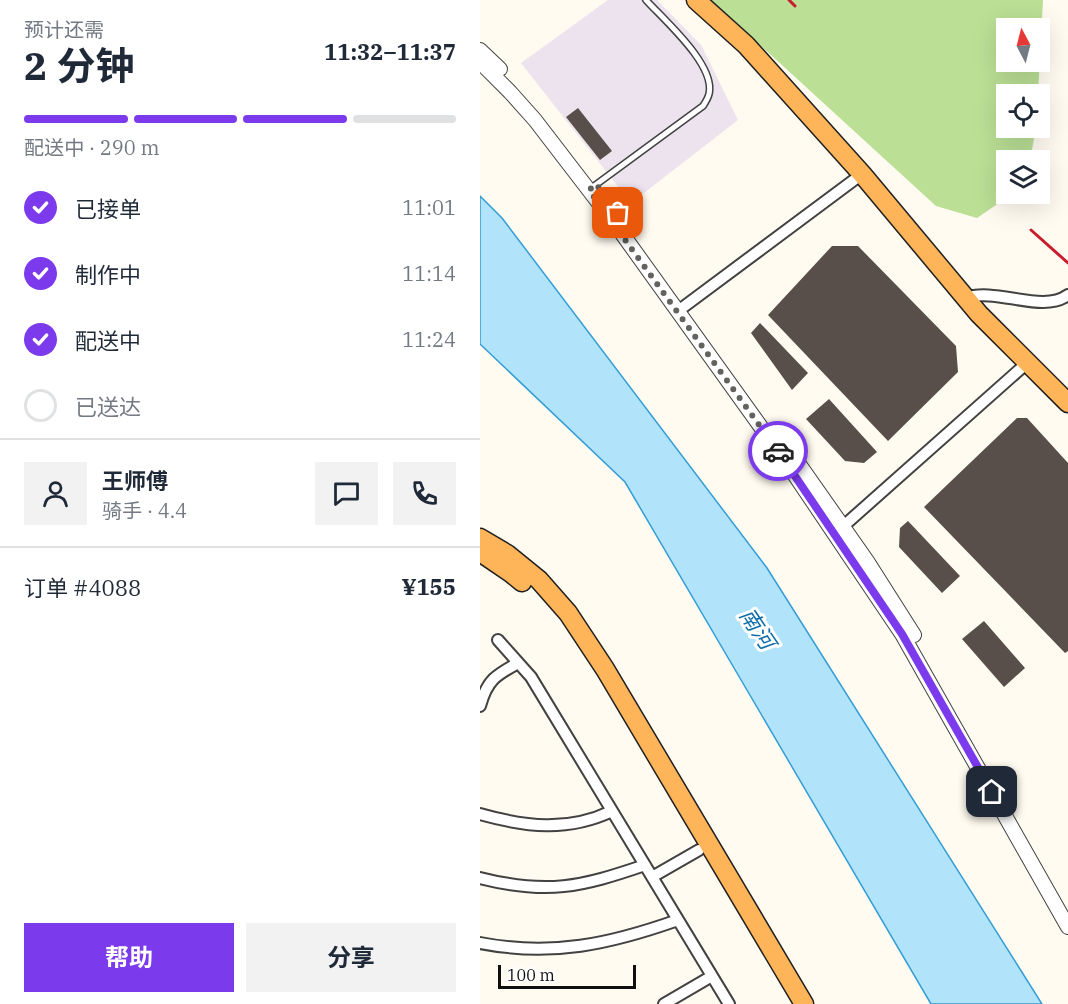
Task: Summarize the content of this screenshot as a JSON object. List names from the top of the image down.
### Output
{
  "water": ["南河"],
  "scale_bar": "100 m",
  "north": "top",
  "page": {
    "heading": ["2 分钟", "预计还需", "11:32–11:37"],
    "panel": [
      "王师傅",
      "骑手 · 4.4",
      "订单 #4088",
      "¥155"
    ],
    "bar": "配送中 · 290 m",
    "list": [
      ["已接单", "11:01"],
      ["制作中", "11:14"],
      ["配送中", "11:24"],
      "已送达"
    ],
    "buttons": ["帮助", "分享"],
    "scale": "100 m"
  }
}
